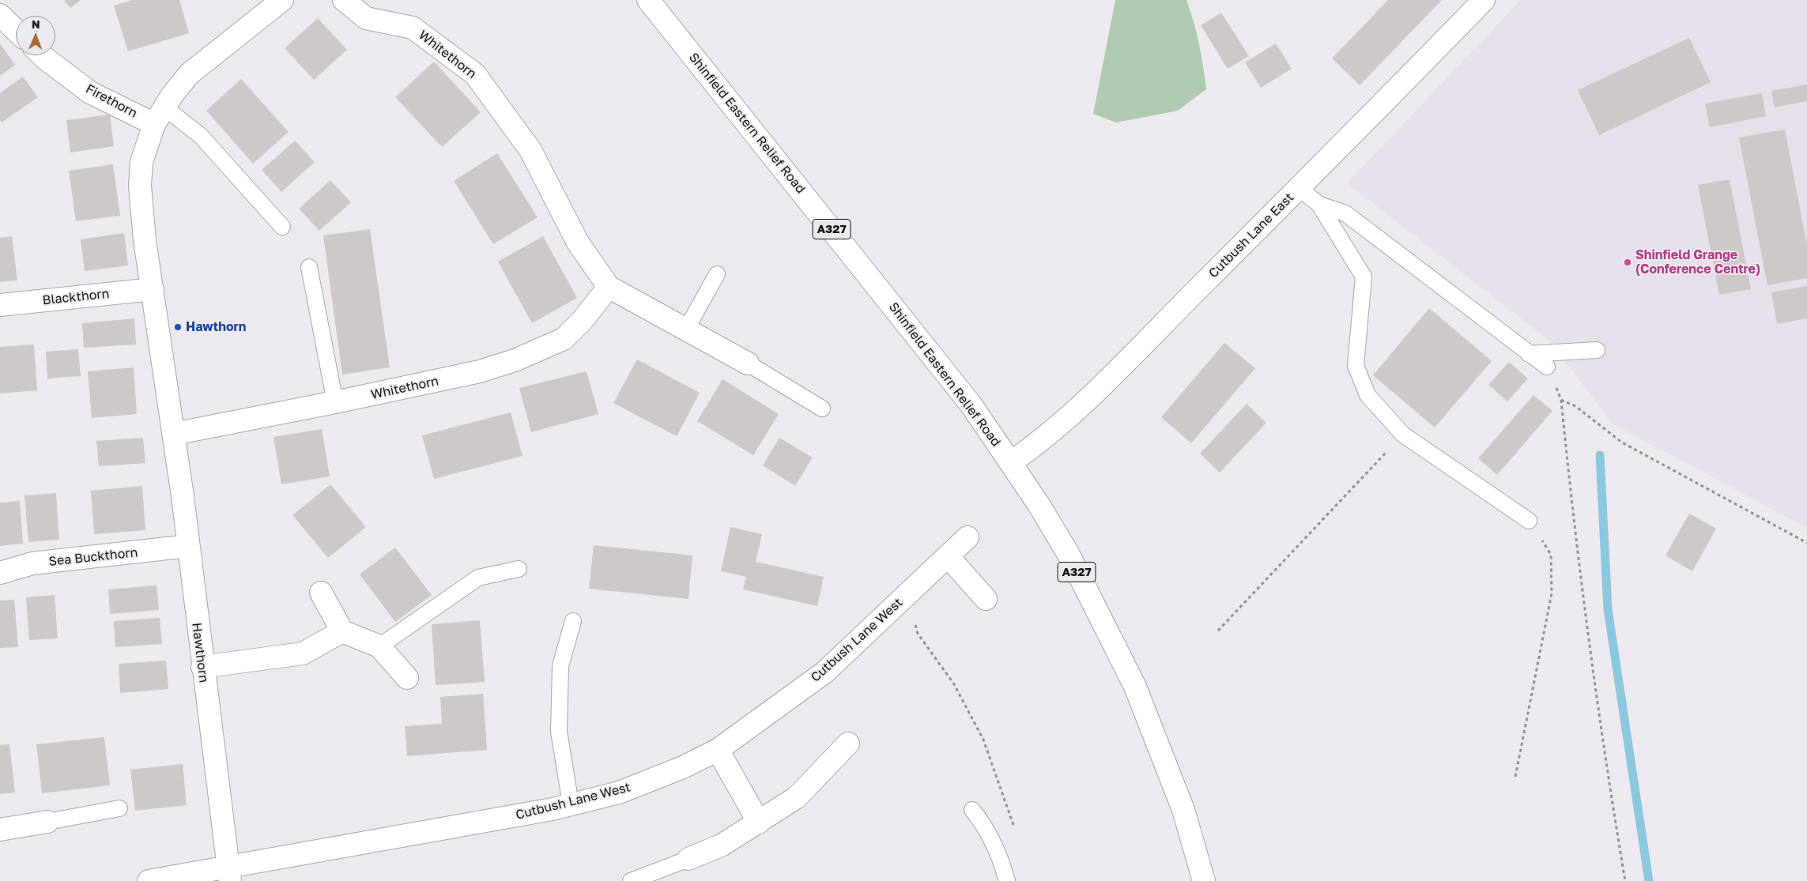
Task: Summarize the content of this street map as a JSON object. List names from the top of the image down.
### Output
{
  "streets": {
    "street": [
      "Whitethorn",
      "Firethorn",
      "Shinfield Eastern Relief Road",
      "A327",
      "Cutbush Lane East",
      "Blackthorn",
      "Sea Buckthorn",
      "Cutbush Lane West",
      "Hawthorn"
    ]
  },
  "crossings": [
    ["Whitethorn", "Hawthorn"],
    ["Firethorn", "Hawthorn"],
    ["Shinfield Eastern Relief Road", "Cutbush Lane East"],
    ["Blackthorn", "Hawthorn"],
    ["Sea Buckthorn", "Hawthorn"],
    ["Cutbush Lane West", "Hawthorn"]
  ],
  "places": ["Shinfield Grange (Conference Centre)", "Hawthorn"],
  "north": "top"
}
